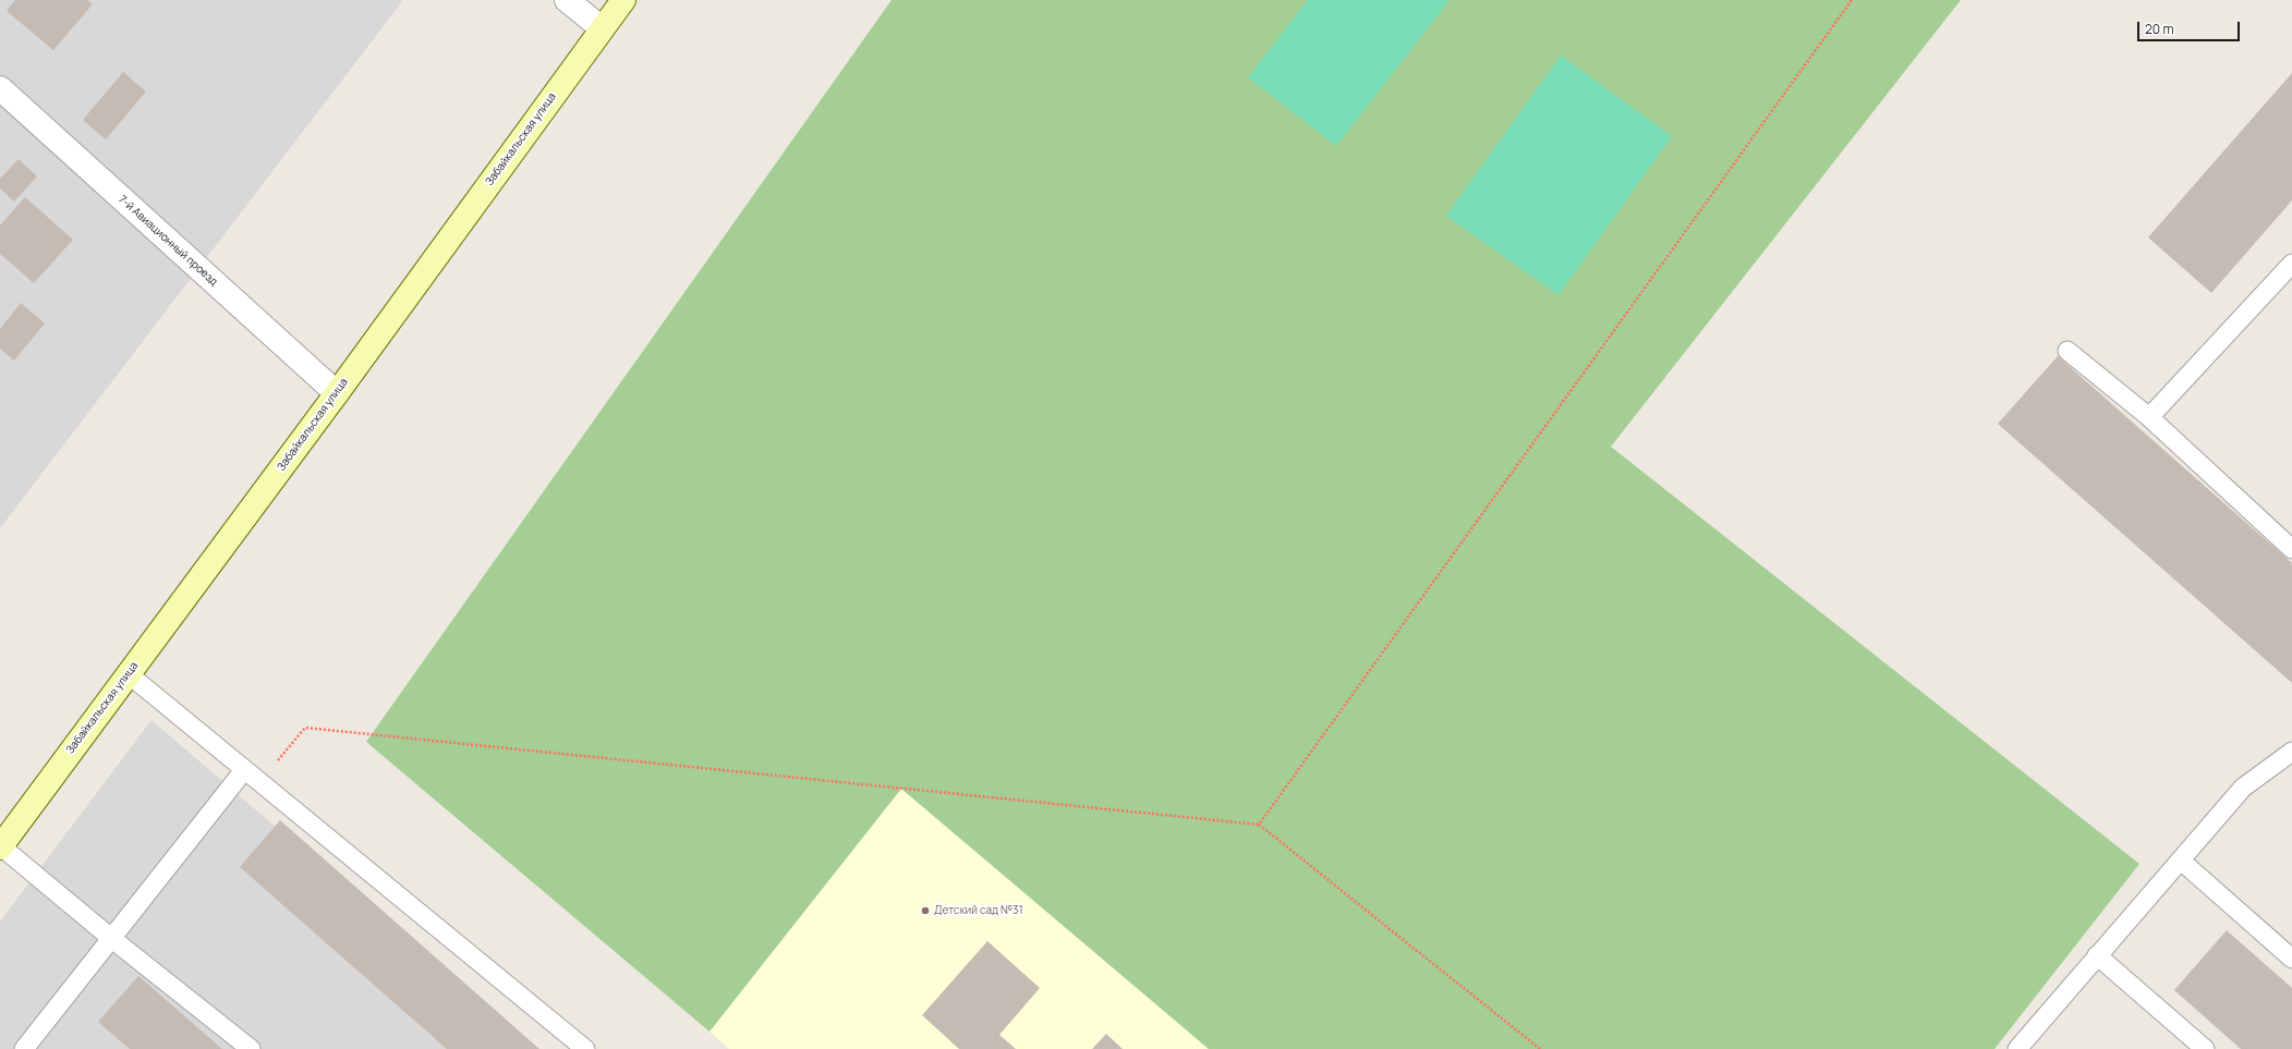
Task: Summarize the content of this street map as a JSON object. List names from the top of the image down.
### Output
{
  "streets": {
    "street": ["Забайкальская улица", "7-й Авиационный проезд"]
  },
  "crossings": [
    ["Забайкальская улица", "7-й Авиационный проезд"]
  ],
  "places": ["Детский сад №31"],
  "scale_bar": "20 m"
}
